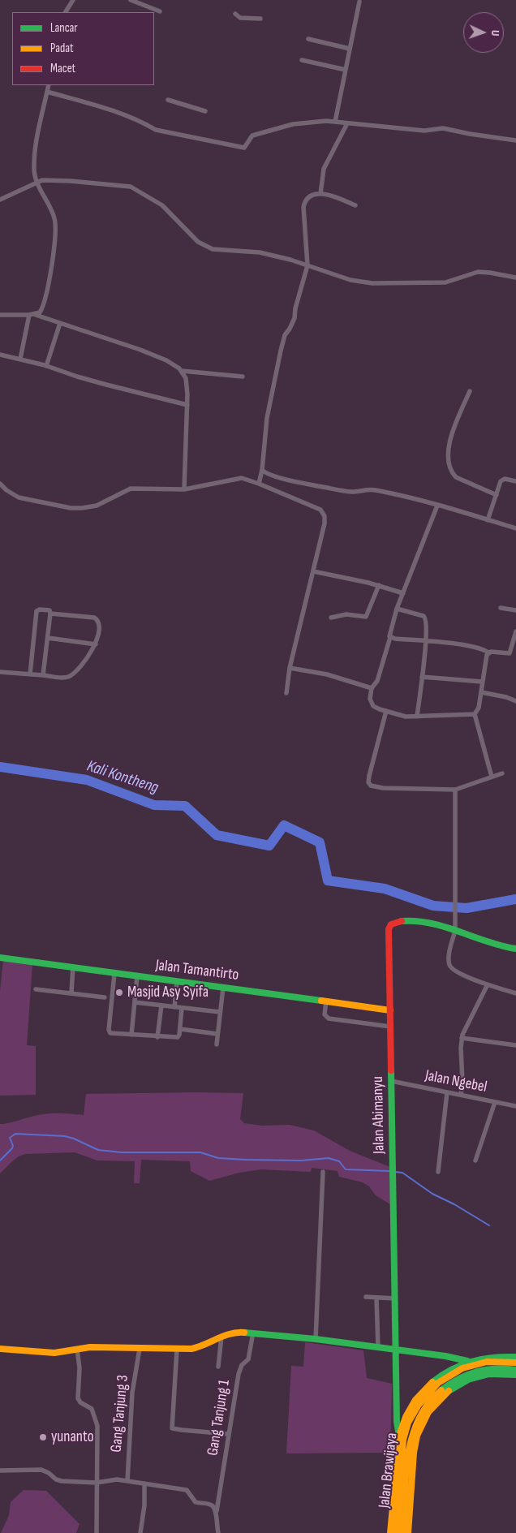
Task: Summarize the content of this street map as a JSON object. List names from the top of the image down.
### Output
{
  "streets": {
    "main road": ["Jalan Tamantirto", "Jalan Abimanyu", "Jalan Brawijaya"],
    "street": ["Jalan Ngebel", "Gang Tanjung 3", "Gang Tanjung 1"]
  },
  "crossings": [
    ["Jalan Tamantirto", "Jalan Abimanyu"],
    ["Jalan Ngebel", "Jalan Abimanyu"]
  ],
  "water": ["Kali Kontheng"],
  "places": ["Masjid Asy Syifa", "yunanto"],
  "legend": ["Lancar", "Padat", "Macet"],
  "north": "right"
}
